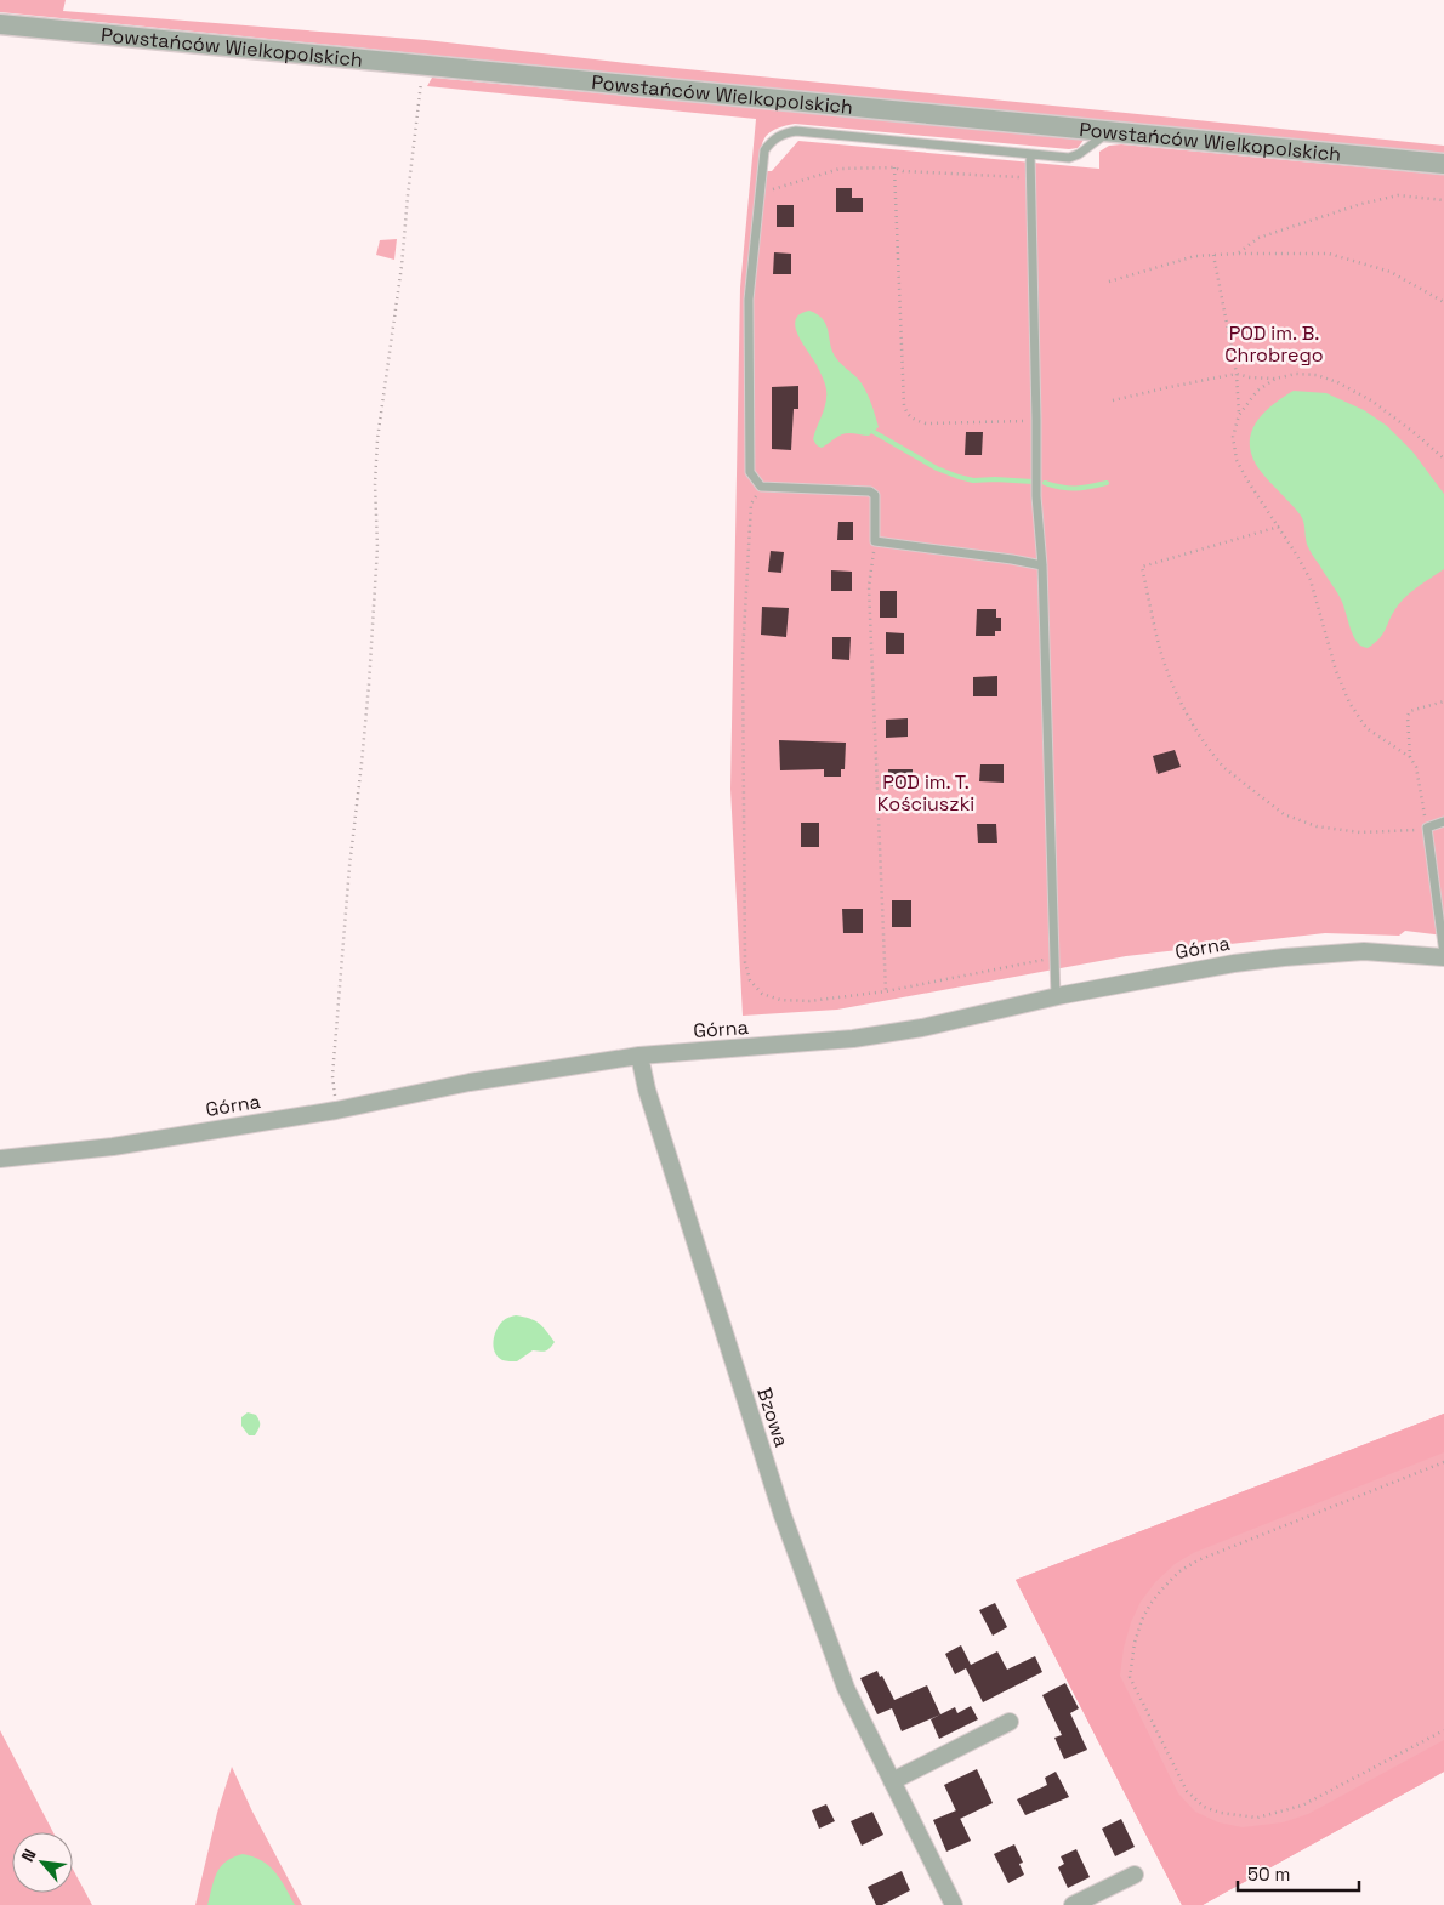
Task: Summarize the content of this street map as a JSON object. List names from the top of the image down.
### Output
{
  "streets": {
    "street": ["Powstańców Wielkopolskich", "Górna", "Bzowa"]
  },
  "crossings": [
    ["Górna", "Bzowa"]
  ],
  "parks": ["POD im. B. Chrobrego", "POD im. T. Kościuszki"],
  "scale_bar": "50 m",
  "north": "top left"
}
